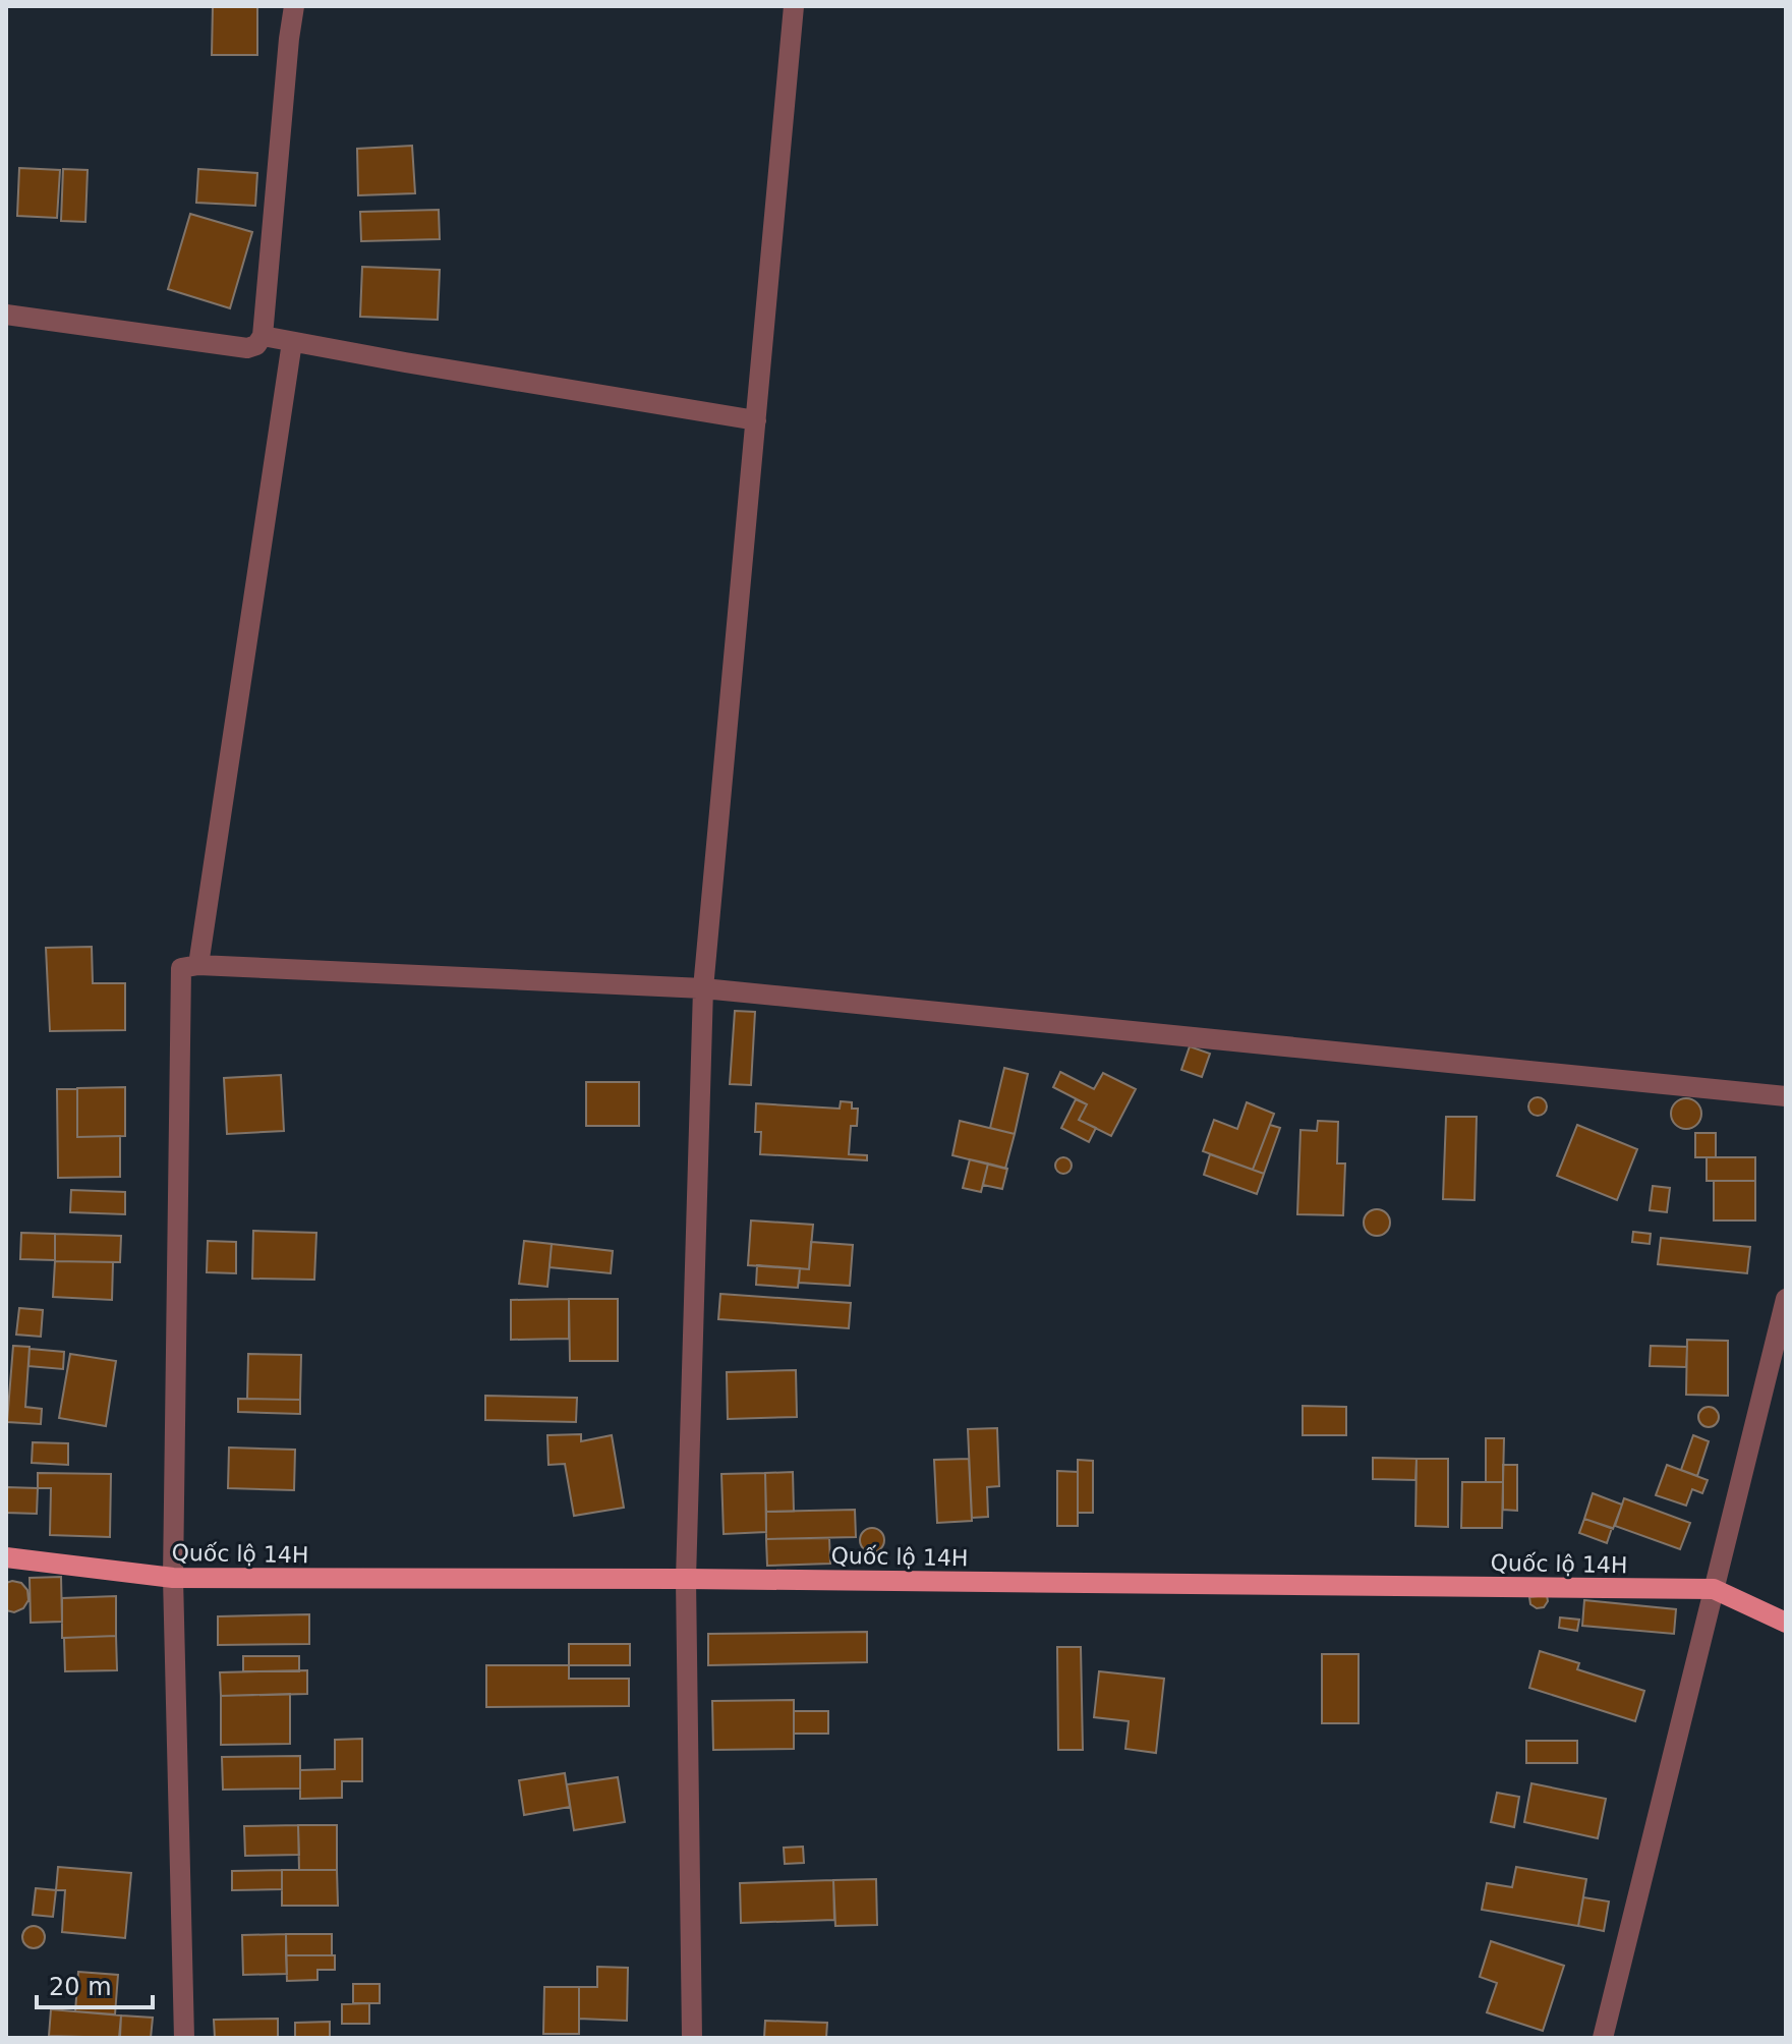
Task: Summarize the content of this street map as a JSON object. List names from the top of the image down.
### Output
{
  "streets": {
    "main road": ["Quốc lộ 14H"]
  },
  "scale_bar": "20 m"
}
